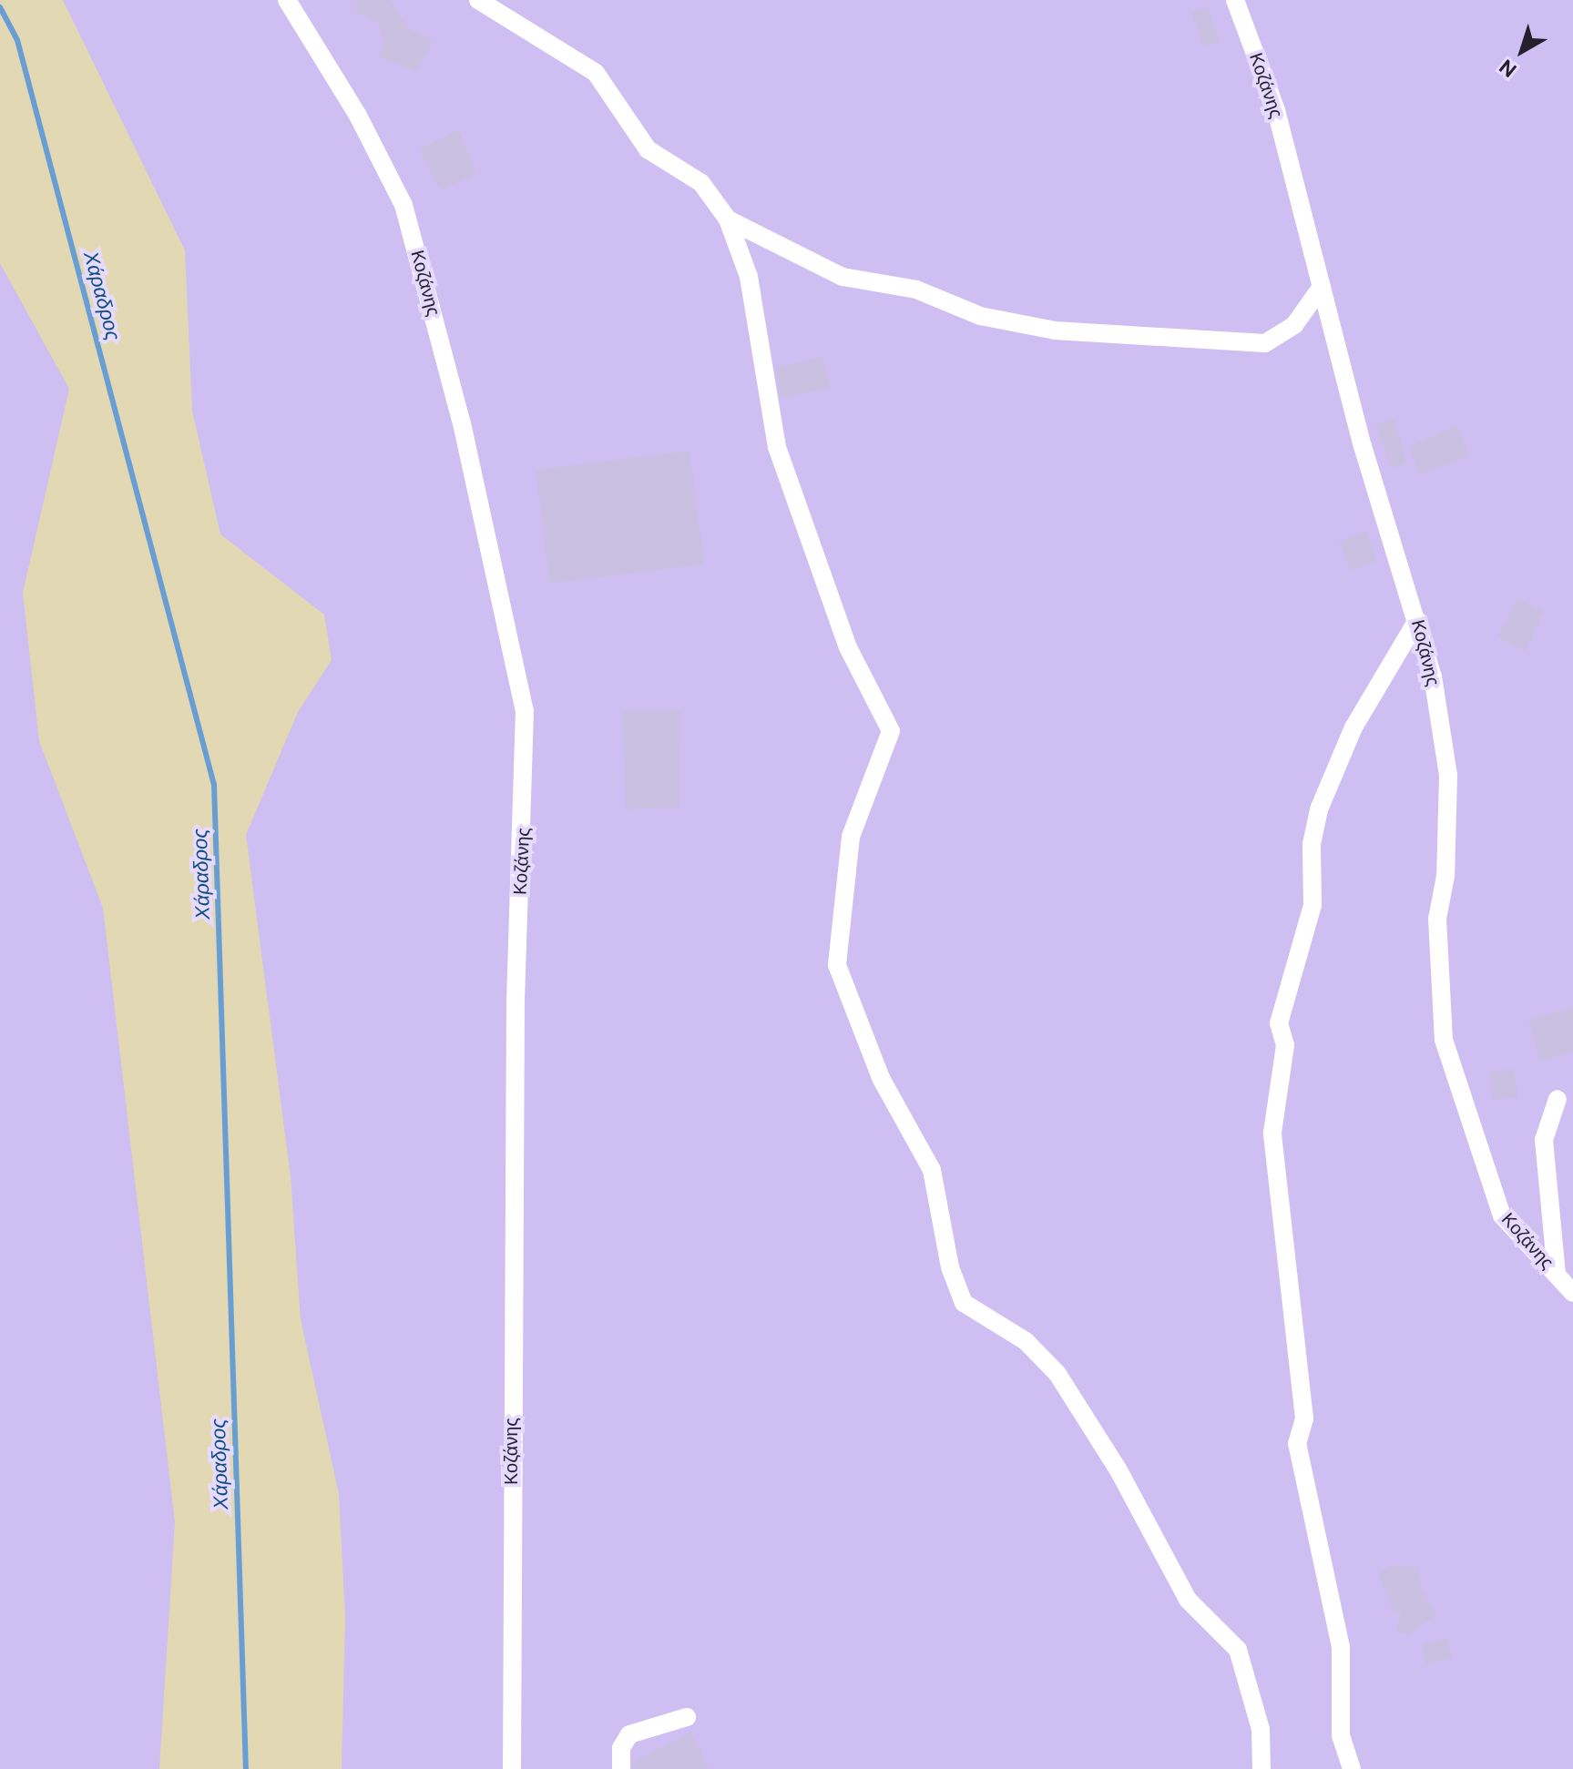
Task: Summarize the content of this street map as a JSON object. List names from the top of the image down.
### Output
{
  "streets": {
    "street": ["Κοζάνης"]
  },
  "water": ["Χάραδρος"],
  "north": "bottom left"
}
